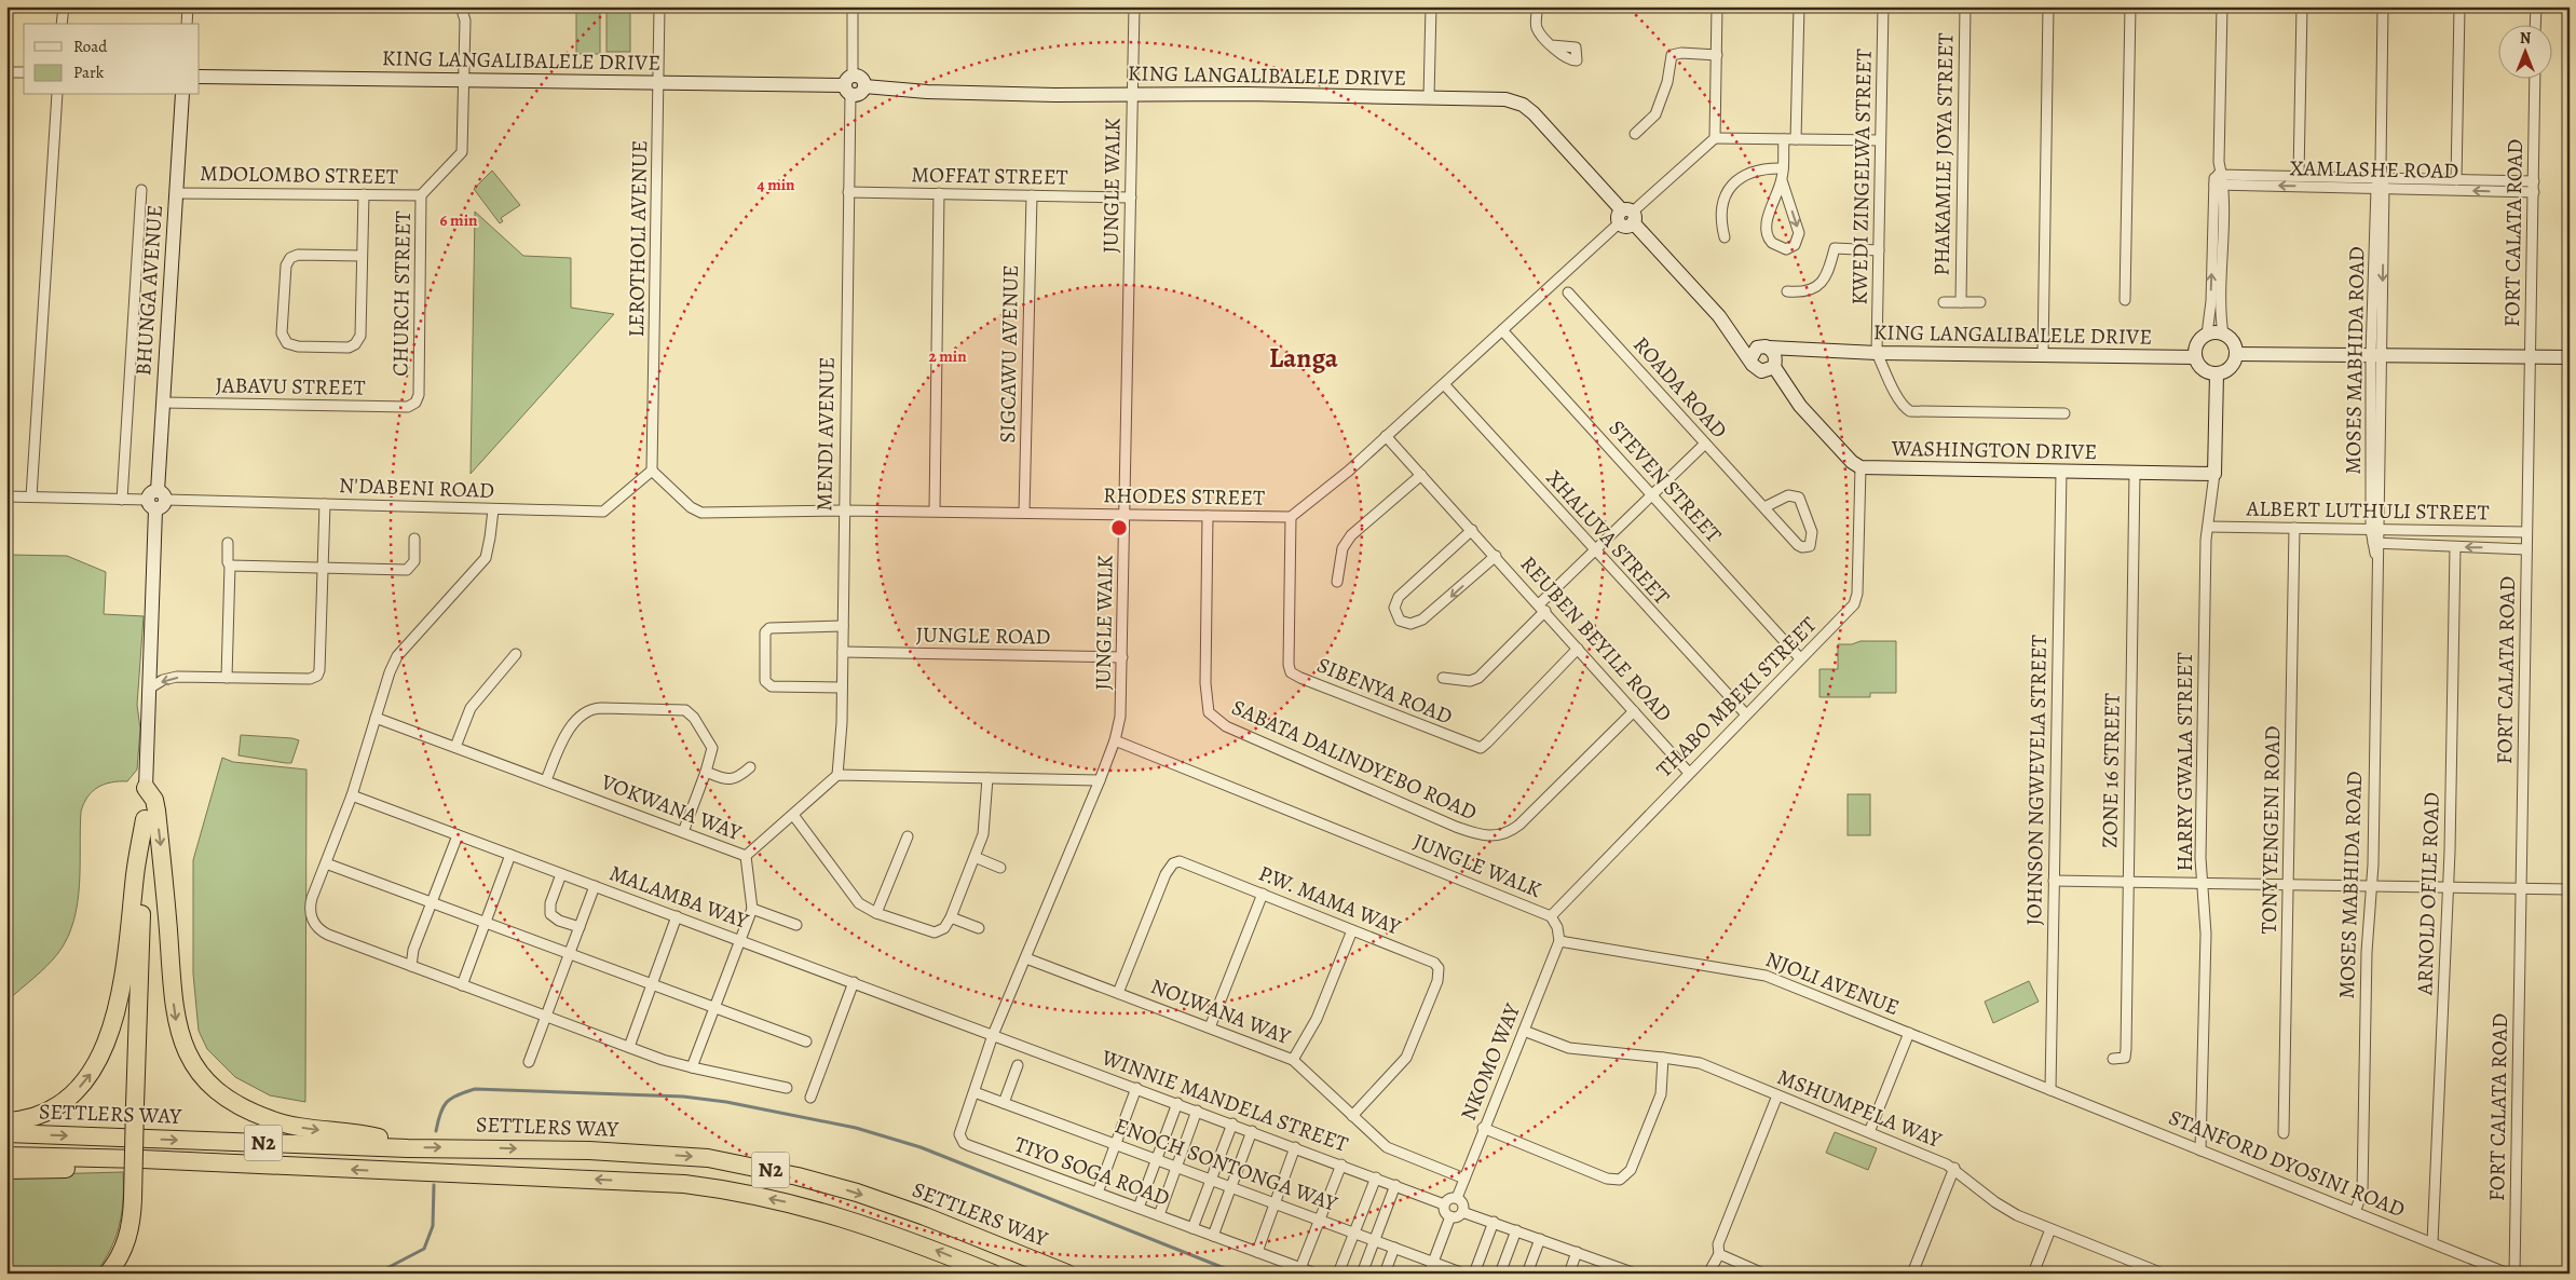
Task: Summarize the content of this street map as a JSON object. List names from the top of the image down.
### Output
{
  "streets": {
    "highway": ["SETTLERS WAY", "N2"],
    "street": [
      "KING LANGALIBALELE DRIVE",
      "PHAKAMILE JOYA STREET",
      "XAMLASHE ROAD",
      "MDOLOMBO STREET",
      "MOFFAT STREET",
      "KWEDI ZINGELWA STREET",
      "JUNGLE WALK",
      "FORT CALATA ROAD",
      "LEROTHOLI AVENUE",
      "BHUNGA AVENUE",
      "CHURCH STREET",
      "SIGCAWU AVENUE",
      "MOSES MABHIDA ROAD",
      "JABAVU STREET",
      "ROADA ROAD",
      "MENDI AVENUE",
      "WASHINGTON DRIVE",
      "STEVEN STREET",
      "N'DABENI ROAD",
      "RHODES STREET",
      "ALBERT LUTHULI STREET",
      "XHALUVA STREET",
      "JUNGLE ROAD",
      "REUBEN BEYILE ROAD",
      "SIBENYA ROAD",
      "THABO MBEKI STREET",
      "SABATA DALINDYEBO ROAD",
      "HARRY GWALA STREET",
      "ZONE 16 STREET",
      "JOHNSON NGWEVELA STREET",
      "VOKWANA WAY",
      "TONY YENGENI ROAD",
      "ARNOLD OFILE ROAD",
      "MALAMBA WAY",
      "P.W. MAMA WAY",
      "NJOLI AVENUE",
      "NOLWANA WAY",
      "NKOMO WAY",
      "WINNIE MANDELA STREET",
      "MSHUMPELA WAY",
      "STANFORD DYOSINI ROAD",
      "ENOCH SONTONGA WAY",
      "TIYO SOGA ROAD"
    ]
  },
  "crossings": [
    ["KING LANGALIBALELE DRIVE", "KWEDI ZINGELWA STREET"],
    ["KING LANGALIBALELE DRIVE", "JUNGLE WALK"],
    ["KING LANGALIBALELE DRIVE", "LEROTHOLI AVENUE"],
    ["KING LANGALIBALELE DRIVE", "CHURCH STREET"],
    ["KING LANGALIBALELE DRIVE", "MENDI AVENUE"],
    ["KING LANGALIBALELE DRIVE", "WASHINGTON DRIVE"],
    ["KING LANGALIBALELE DRIVE", "RHODES STREET"],
    ["KING LANGALIBALELE DRIVE", "HARRY GWALA STREET"],
    ["XAMLASHE ROAD", "FORT CALATA ROAD"],
    ["XAMLASHE ROAD", "MOSES MABHIDA ROAD"],
    ["MDOLOMBO STREET", "BHUNGA AVENUE"],
    ["MDOLOMBO STREET", "CHURCH STREET"],
    ["MOFFAT STREET", "JUNGLE WALK"],
    ["MOFFAT STREET", "SIGCAWU AVENUE"],
    ["MOFFAT STREET", "MENDI AVENUE"],
    ["JUNGLE WALK", "RHODES STREET"],
    ["JUNGLE WALK", "JUNGLE ROAD"],
    ["JUNGLE WALK", "THABO MBEKI STREET"],
    ["JUNGLE WALK", "NJOLI AVENUE"],
    ["JUNGLE WALK", "NKOMO WAY"],
    ["FORT CALATA ROAD", "ALBERT LUTHULI STREET"],
    ["LEROTHOLI AVENUE", "N'DABENI ROAD"],
    ["LEROTHOLI AVENUE", "RHODES STREET"],
    ["BHUNGA AVENUE", "JABAVU STREET"],
    ["BHUNGA AVENUE", "N'DABENI ROAD"],
    ["CHURCH STREET", "JABAVU STREET"],
    ["SIGCAWU AVENUE", "RHODES STREET"],
    ["MOSES MABHIDA ROAD", "ALBERT LUTHULI STREET"],
    ["MOSES MABHIDA ROAD", "STANFORD DYOSINI ROAD"],
    ["MENDI AVENUE", "RHODES STREET"],
    ["MENDI AVENUE", "JUNGLE ROAD"],
    ["MENDI AVENUE", "VOKWANA WAY"],
    ["WASHINGTON DRIVE", "THABO MBEKI STREET"],
    ["WASHINGTON DRIVE", "HARRY GWALA STREET"],
    ["WASHINGTON DRIVE", "ZONE 16 STREET"],
    ["WASHINGTON DRIVE", "JOHNSON NGWEVELA STREET"],
    ["STEVEN STREET", "RHODES STREET"],
    ["STEVEN STREET", "THABO MBEKI STREET"],
    ["N'DABENI ROAD", "RHODES STREET"],
    ["RHODES STREET", "XHALUVA STREET"],
    ["RHODES STREET", "REUBEN BEYILE ROAD"],
    ["RHODES STREET", "SIBENYA ROAD"],
    ["RHODES STREET", "SABATA DALINDYEBO ROAD"],
    ["ALBERT LUTHULI STREET", "HARRY GWALA STREET"],
    ["ALBERT LUTHULI STREET", "TONY YENGENI ROAD"],
    ["ALBERT LUTHULI STREET", "ARNOLD OFILE ROAD"],
    ["XHALUVA STREET", "THABO MBEKI STREET"],
    ["REUBEN BEYILE ROAD", "SIBENYA ROAD"],
    ["REUBEN BEYILE ROAD", "THABO MBEKI STREET"],
    ["REUBEN BEYILE ROAD", "SABATA DALINDYEBO ROAD"],
    ["HARRY GWALA STREET", "STANFORD DYOSINI ROAD"],
    ["JOHNSON NGWEVELA STREET", "NJOLI AVENUE"],
    ["JOHNSON NGWEVELA STREET", "STANFORD DYOSINI ROAD"],
    ["ARNOLD OFILE ROAD", "STANFORD DYOSINI ROAD"],
    ["MALAMBA WAY", "WINNIE MANDELA STREET"],
    ["MALAMBA WAY", "TIYO SOGA ROAD"],
    ["P.W. MAMA WAY", "NOLWANA WAY"],
    ["NJOLI AVENUE", "NKOMO WAY"],
    ["NJOLI AVENUE", "STANFORD DYOSINI ROAD"],
    ["NOLWANA WAY", "NKOMO WAY"],
    ["NKOMO WAY", "WINNIE MANDELA STREET"],
    ["NKOMO WAY", "MSHUMPELA WAY"],
    ["WINNIE MANDELA STREET", "TIYO SOGA ROAD"],
    ["ENOCH SONTONGA WAY", "TIYO SOGA ROAD"]
  ],
  "districts": ["Langa"],
  "legend": ["Road", "Park"],
  "north": "top",
  "rings": ["4 min", "6 min", "2 min"]
}
